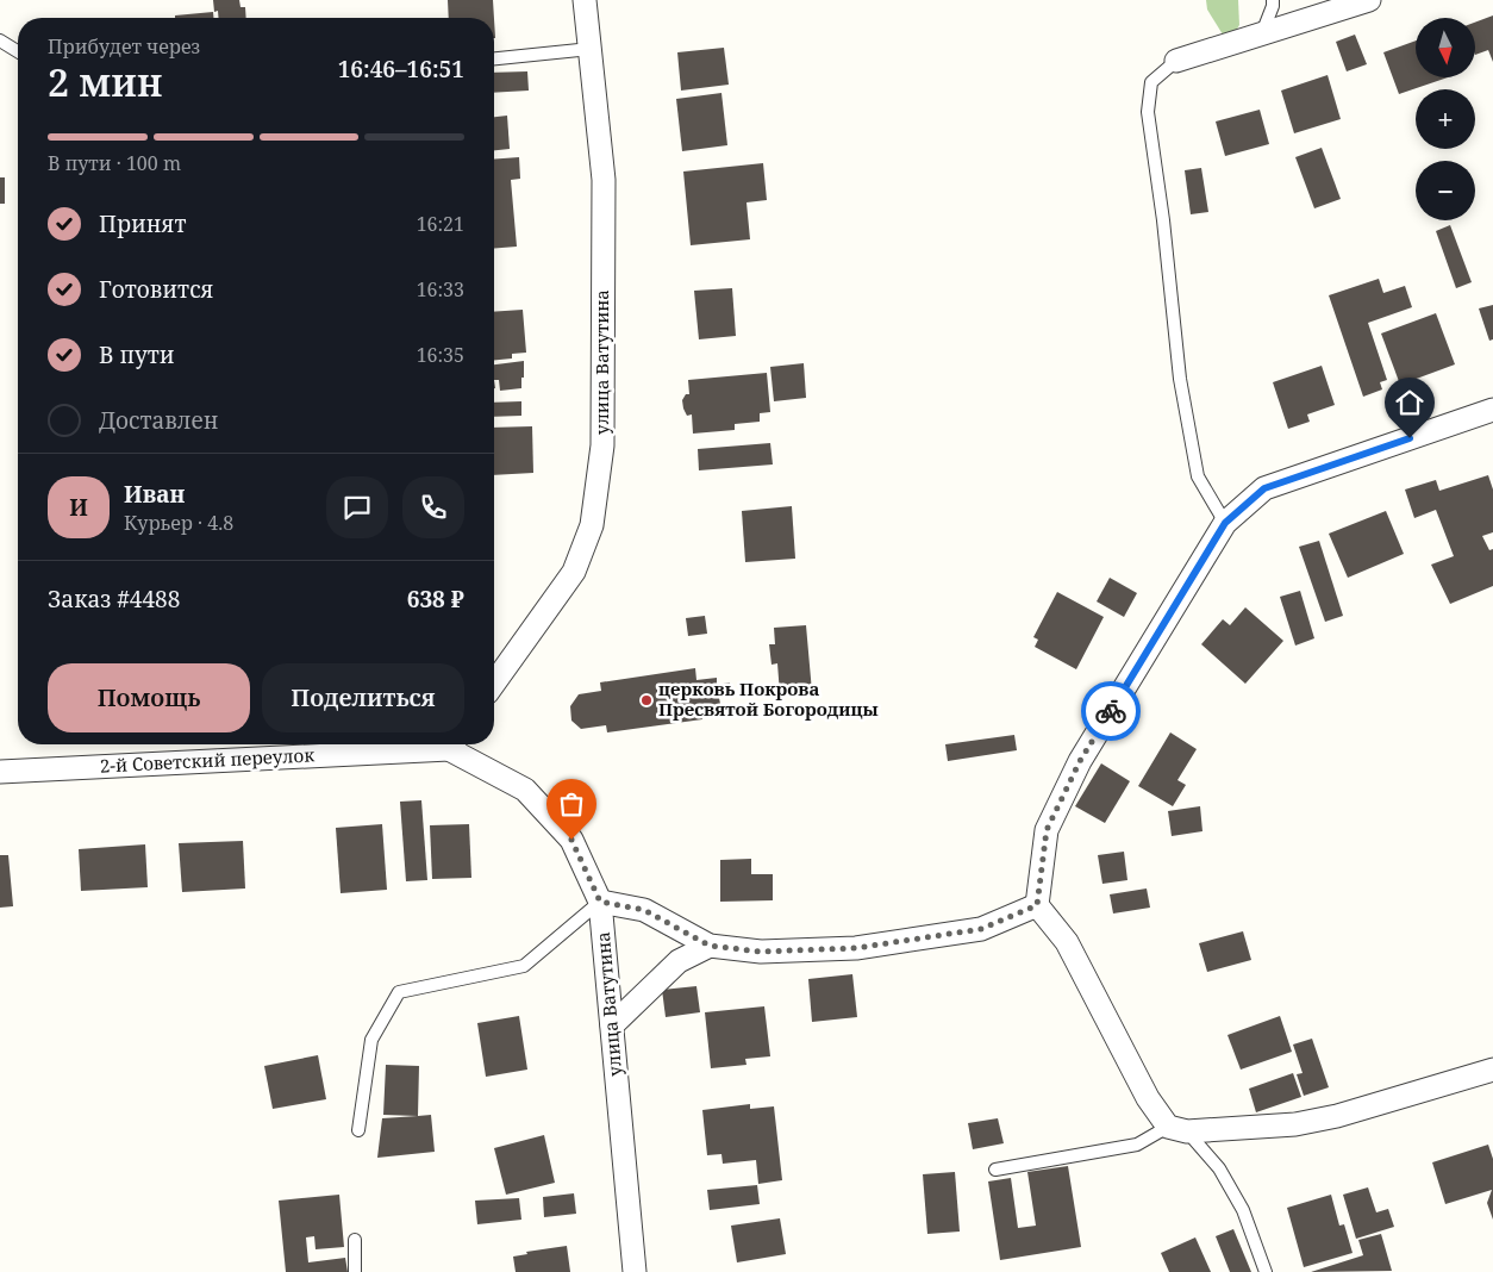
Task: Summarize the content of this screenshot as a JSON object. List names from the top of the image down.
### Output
{
  "streets": {
    "street": ["улица Ватутина", "2-й Советский переулок"]
  },
  "places": ["церковь Покрова Пресвятой Богородицы"],
  "north": "bottom",
  "page": {
    "map_buttons": ["+", "−"],
    "heading": ["2 мин", "Прибудет через", "16:46–16:51"],
    "panel": [
      "Иван",
      "Курьер · 4.8",
      "Заказ #4488",
      "638 ₽"
    ],
    "bar": "В пути · 100 m",
    "list": [
      ["Принят", "16:21"],
      ["Готовится", "16:33"],
      ["В пути", "16:35"],
      "Доставлен"
    ],
    "round": "И",
    "buttons": ["Помощь", "Поделиться"]
  }
}
